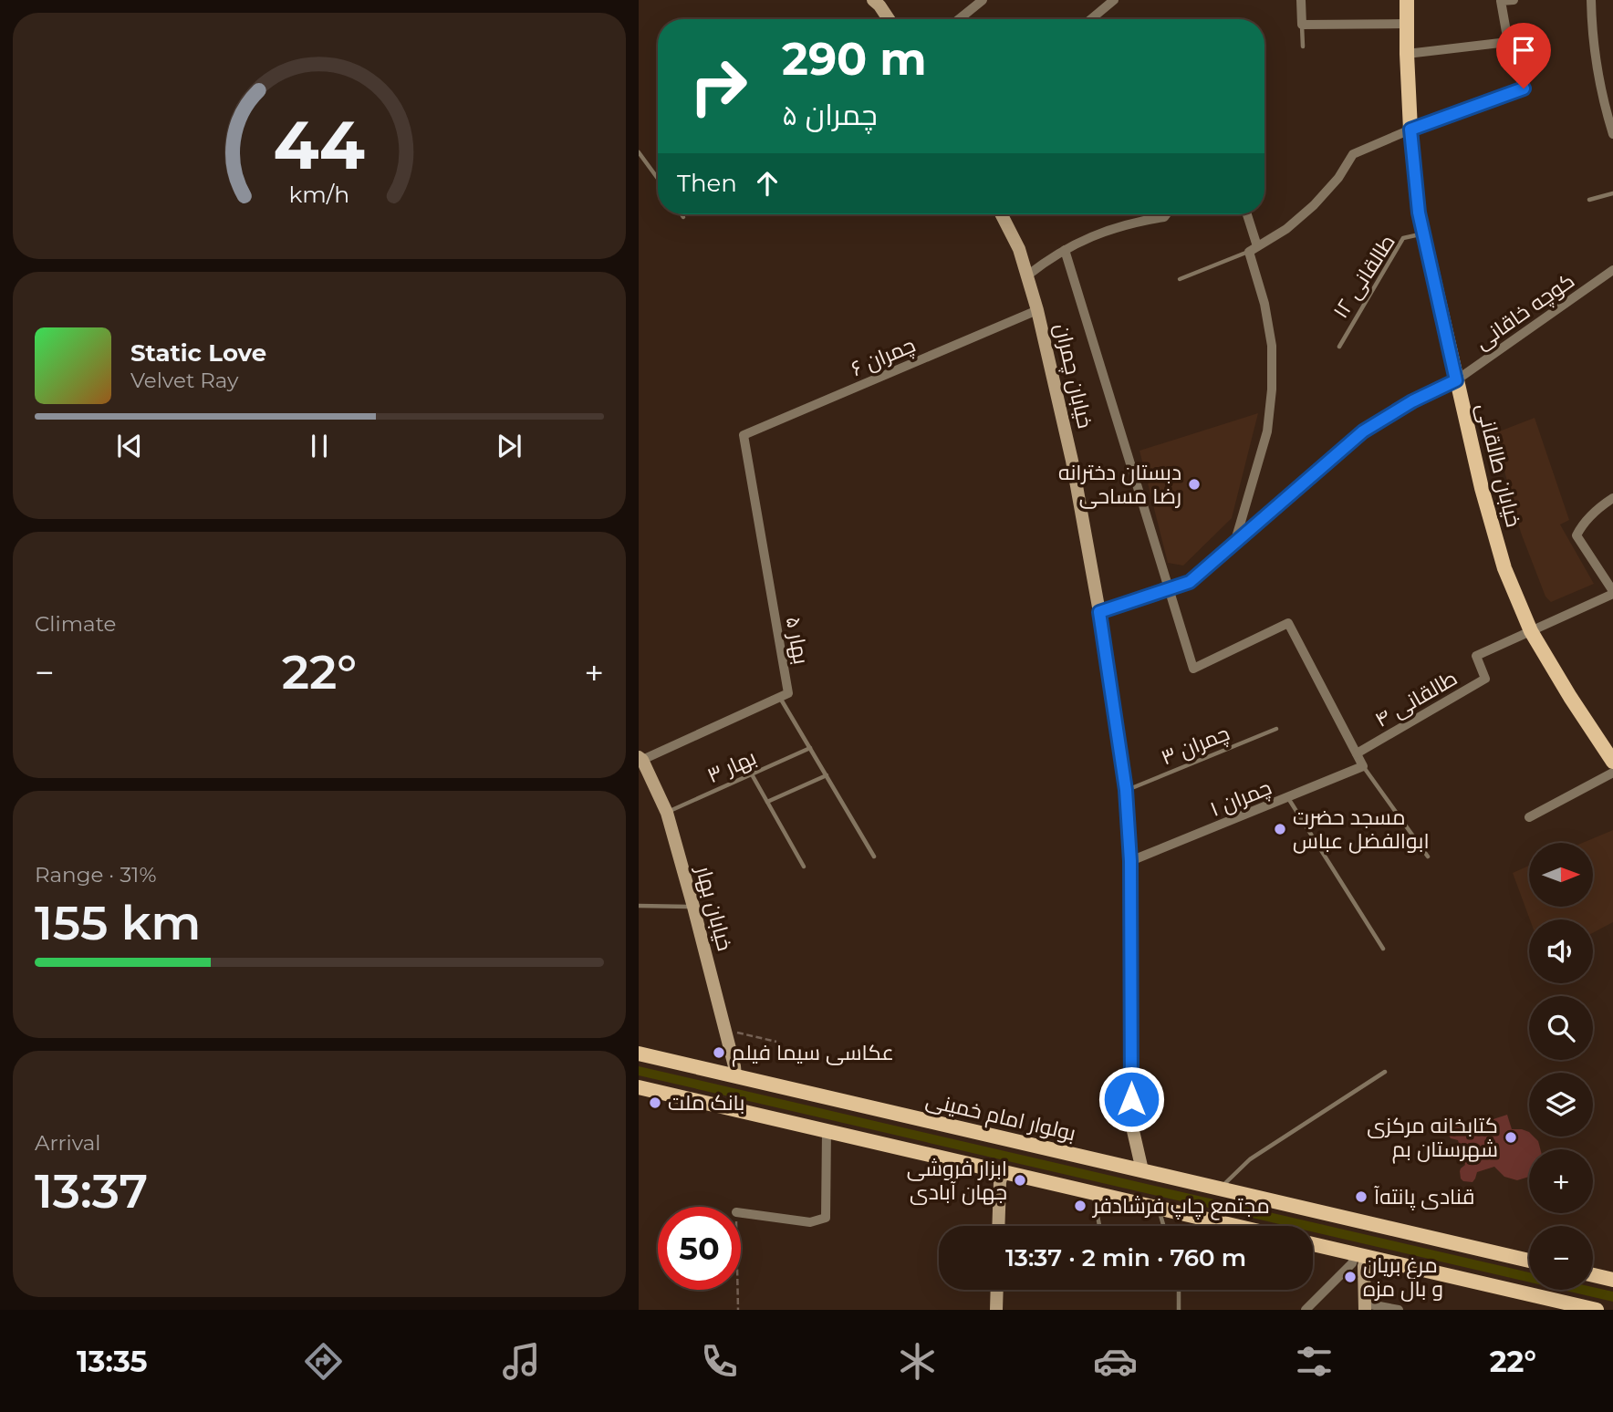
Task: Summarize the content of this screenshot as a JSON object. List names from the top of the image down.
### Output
{
  "streets": {
    "main road": [
      "خیابان چمران",
      "خیابان طالقانی",
      "خیابان بهار",
      "بولوار امام خمینی"
    ],
    "street": [
      "کوچه خاقانی",
      "چمران ۶",
      "بهار ۵",
      "طالقانی ۴",
      "چمران ۱"
    ],
    "lane": ["طالقانی ۱۲", "چمران ۳", "بهار ۳"]
  },
  "crossings": [
    ["طالقانی ۱۲", "خیابان طالقانی"],
    ["کوچه خاقانی", "خیابان چمران"],
    ["کوچه خاقانی", "خیابان طالقانی"],
    ["چمران ۶", "خیابان چمران"],
    ["چمران ۶", "بهار ۵"],
    ["خیابان چمران", "چمران ۳"],
    ["خیابان چمران", "چمران ۱"],
    ["خیابان چمران", "بولوار امام خمینی"],
    ["خیابان طالقانی", "طالقانی ۴"],
    ["بهار ۳", "خیابان بهار"],
    ["خیابان بهار", "بولوار امام خمینی"]
  ],
  "places": [
    "دبستان دخترانه رضا مساحی",
    "مسجد حضرت ابوالفضل عباس",
    "عکاسی سیما فیلم",
    "بانک ملت",
    "کتابخانه مرکزی شهرستان بم",
    "ابزار فروشی جهان آبادی",
    "قنادی پانته‌آ",
    "مجتمع چاپ فرشادفر",
    "مرغ بریان و بال مزه"
  ],
  "north": "right",
  "page": {
    "turn": ["290 m", "چمران ۵"],
    "then": "Then",
    "song": ["Static Love", "Velvet Ray"],
    "tile": [
      "Climate",
      ["Range · 31%", "155 km"],
      ["Arrival", "13:37"]
    ],
    "heat": ["−", "22°", "+"],
    "map_buttons": ["+", "−"],
    "limit": "50",
    "trip": "13:37 · 2 min · 760 m",
    "tabs": ["13:35", "22°"],
    "gauge": ["44", "km/h"]
  }
}
